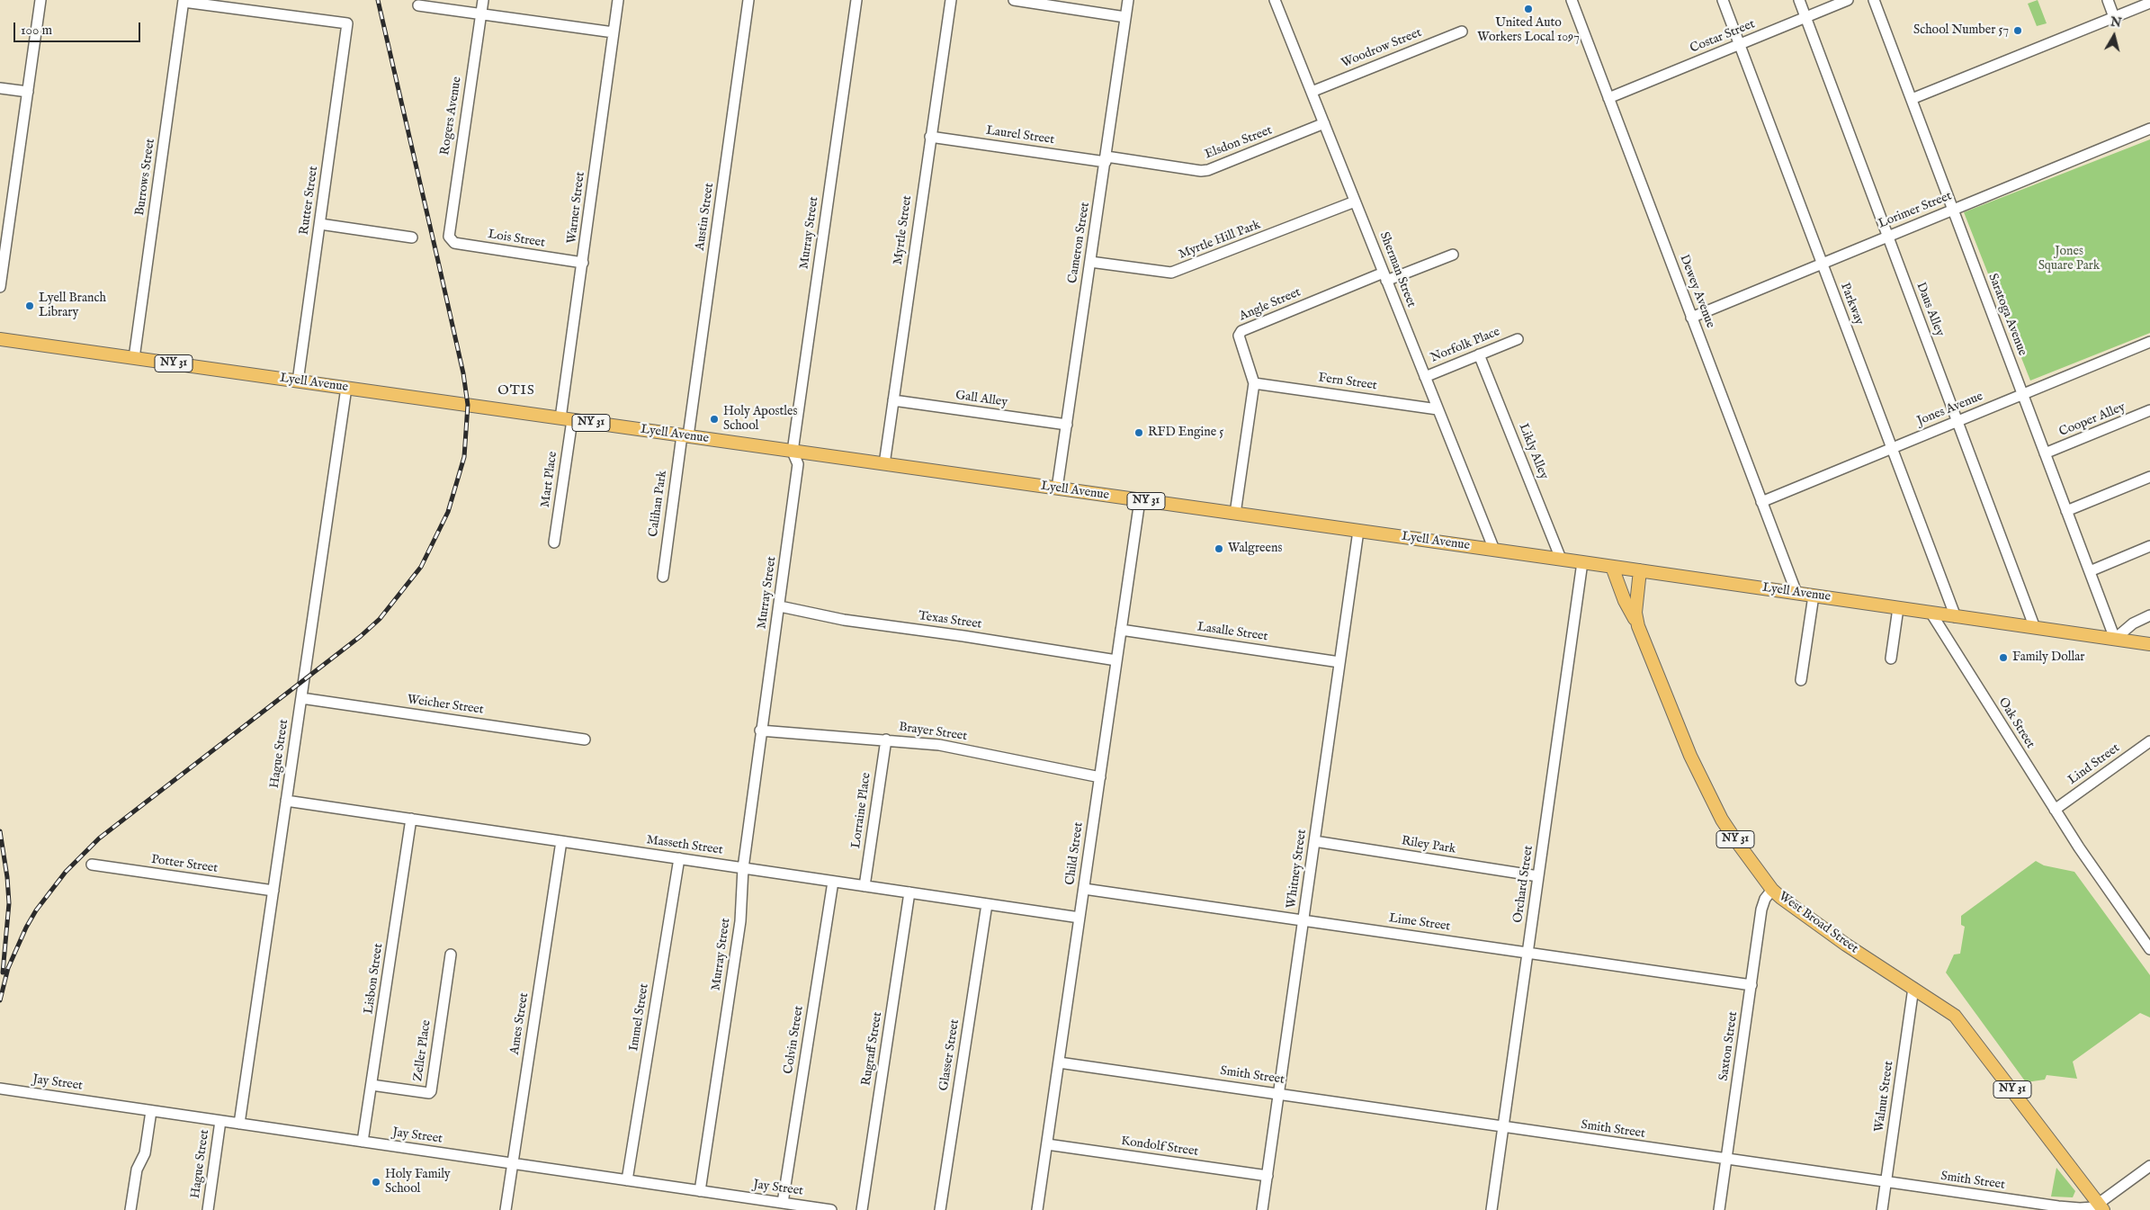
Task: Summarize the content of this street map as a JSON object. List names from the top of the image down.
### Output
{
  "streets": {
    "main road": ["NY 31", "Lyell Avenue", "West Broad Street"],
    "street": [
      "Costar Street",
      "Woodrow Street",
      "Rogers Avenue",
      "Laurel Street",
      "Elsdon Street",
      "Burrows Street",
      "Rutter Street",
      "Warner Street",
      "Lorimer Street",
      "Austin Street",
      "Myrtle Street",
      "Murray Street",
      "Lois Street",
      "Myrtle Hill Park",
      "Cameron Street",
      "Sherman Street",
      "Dewey Avenue",
      "Parkway",
      "Angle Street",
      "Daus Alley",
      "Saratoga Avenue",
      "Norfolk Place",
      "Fern Street",
      "Gall Alley",
      "Jones Avenue",
      "Cooper Alley",
      "Likly Alley",
      "Mart Place",
      "Calihan Park",
      "Texas Street",
      "Lasalle Street",
      "Weicher Street",
      "Oak Street",
      "Brayer Street",
      "Hague Street",
      "Lind Street",
      "Lorraine Place",
      "Masseth Street",
      "Riley Park",
      "Child Street",
      "Potter Street",
      "Whitney Street",
      "Orchard Street",
      "Lime Street",
      "Lisbon Street",
      "Immel Street",
      "Ames Street",
      "Colvin Street",
      "Saxton Street",
      "Rugraff Street",
      "Zeller Place",
      "Glasser Street",
      "Smith Street",
      "Jay Street",
      "Walnut Street",
      "Kondolf Street"
    ]
  },
  "crossings": [
    ["Costar Street", "Dewey Avenue"],
    ["Costar Street", "Parkway"],
    ["Costar Street", "Daus Alley"],
    ["Woodrow Street", "Sherman Street"],
    ["Rogers Avenue", "Lois Street"],
    ["Laurel Street", "Elsdon Street"],
    ["Laurel Street", "Myrtle Street"],
    ["Laurel Street", "Cameron Street"],
    ["Elsdon Street", "Cameron Street"],
    ["Elsdon Street", "Sherman Street"],
    ["Burrows Street", "Rutter Street"],
    ["Burrows Street", "Lyell Avenue"],
    ["Rutter Street", "Lyell Avenue"],
    ["Warner Street", "Lois Street"],
    ["Warner Street", "Lyell Avenue"],
    ["Warner Street", "Mart Place"],
    ["Lorimer Street", "Dewey Avenue"],
    ["Lorimer Street", "Parkway"],
    ["Lorimer Street", "Daus Alley"],
    ["Lorimer Street", "Saratoga Avenue"],
    ["Austin Street", "Lyell Avenue"],
    ["Austin Street", "Calihan Park"],
    ["Myrtle Street", "Lyell Avenue"],
    ["Myrtle Street", "Gall Alley"],
    ["Murray Street", "Lyell Avenue"],
    ["Murray Street", "Texas Street"],
    ["Murray Street", "Brayer Street"],
    ["Murray Street", "Masseth Street"],
    ["Murray Street", "Jay Street"],
    ["Myrtle Hill Park", "Cameron Street"],
    ["Myrtle Hill Park", "Sherman Street"],
    ["Cameron Street", "Lyell Avenue"],
    ["Cameron Street", "Gall Alley"],
    ["Sherman Street", "Angle Street"],
    ["Sherman Street", "Norfolk Place"],
    ["Sherman Street", "Fern Street"],
    ["Sherman Street", "Lyell Avenue"],
    ["Dewey Avenue", "Lyell Avenue"],
    ["Dewey Avenue", "Jones Avenue"],
    ["Parkway", "Lyell Avenue"],
    ["Parkway", "Jones Avenue"],
    ["Angle Street", "Fern Street"],
    ["Angle Street", "Lyell Avenue"],
    ["Daus Alley", "Lyell Avenue"],
    ["Daus Alley", "Jones Avenue"],
    ["Saratoga Avenue", "Lyell Avenue"],
    ["Saratoga Avenue", "Jones Avenue"],
    ["Saratoga Avenue", "Cooper Alley"],
    ["Norfolk Place", "Likly Alley"],
    ["NY 31", "Lyell Avenue"],
    ["NY 31", "West Broad Street"],
    ["Lyell Avenue", "Likly Alley"],
    ["Lyell Avenue", "Mart Place"],
    ["Lyell Avenue", "Calihan Park"],
    ["Lyell Avenue", "Oak Street"],
    ["Lyell Avenue", "Hague Street"],
    ["Lyell Avenue", "Child Street"],
    ["Lyell Avenue", "Whitney Street"],
    ["Lyell Avenue", "Orchard Street"],
    ["Lyell Avenue", "West Broad Street"],
    ["Texas Street", "Child Street"],
    ["Lasalle Street", "Child Street"],
    ["Lasalle Street", "Whitney Street"],
    ["Weicher Street", "Hague Street"],
    ["Oak Street", "Lind Street"],
    ["Brayer Street", "Lorraine Place"],
    ["Brayer Street", "Child Street"],
    ["Hague Street", "Masseth Street"],
    ["Hague Street", "Potter Street"],
    ["Hague Street", "Jay Street"],
    ["Lorraine Place", "Masseth Street"],
    ["Masseth Street", "Child Street"],
    ["Masseth Street", "Lisbon Street"],
    ["Masseth Street", "Immel Street"],
    ["Masseth Street", "Ames Street"],
    ["Masseth Street", "Colvin Street"],
    ["Masseth Street", "Rugraff Street"],
    ["Masseth Street", "Glasser Street"],
    ["Riley Park", "Whitney Street"],
    ["Riley Park", "Orchard Street"],
    ["Child Street", "Lime Street"],
    ["Child Street", "Smith Street"],
    ["Child Street", "Kondolf Street"],
    ["Whitney Street", "Lime Street"],
    ["Whitney Street", "Smith Street"],
    ["Whitney Street", "Kondolf Street"],
    ["Orchard Street", "Lime Street"],
    ["Orchard Street", "Smith Street"],
    ["Lime Street", "Saxton Street"],
    ["West Broad Street", "Saxton Street"],
    ["West Broad Street", "Smith Street"],
    ["West Broad Street", "Walnut Street"],
    ["Lisbon Street", "Zeller Place"],
    ["Lisbon Street", "Jay Street"],
    ["Immel Street", "Jay Street"],
    ["Ames Street", "Jay Street"],
    ["Colvin Street", "Jay Street"],
    ["Saxton Street", "Smith Street"],
    ["Smith Street", "Walnut Street"]
  ],
  "districts": ["OTIS"],
  "parks": ["Jones Square Park"],
  "places": [
    "United Auto Workers Local 1097",
    "School Number 57",
    "Lyell Branch Library",
    "Holy Apostles School",
    "RFD Engine 5",
    "Walgreens",
    "Family Dollar",
    "Holy Family School"
  ],
  "scale_bar": "100 m",
  "north": "top"
}
